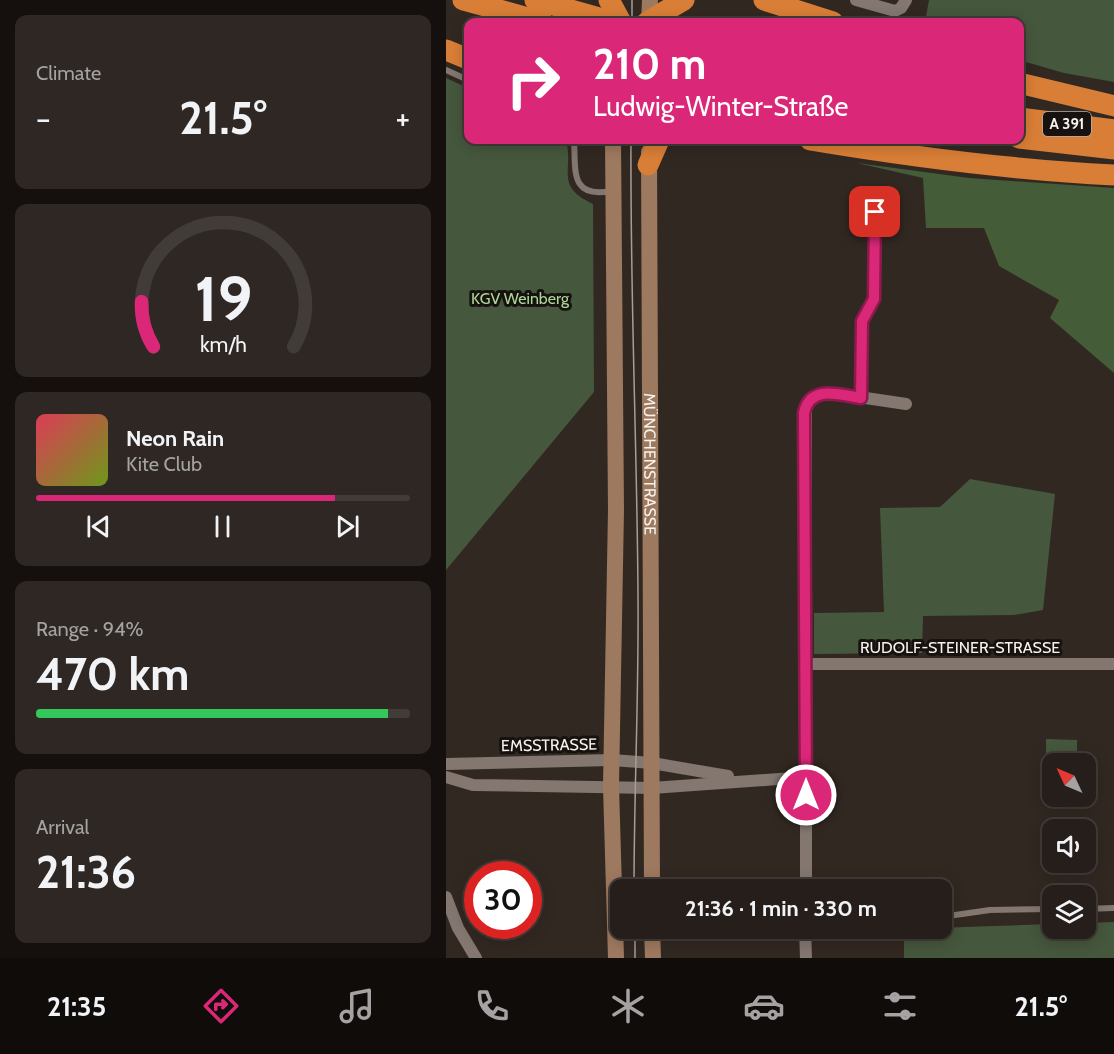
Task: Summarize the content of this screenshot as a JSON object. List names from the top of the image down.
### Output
{
  "streets": {
    "highway": ["A 391"],
    "main road": ["MÜNCHENSTRASSE"],
    "street": ["RUDOLF-STEINER-STRASSE", "EMSSTRASSE"]
  },
  "crossings": [
    ["MÜNCHENSTRASSE", "EMSSTRASSE"]
  ],
  "parks": ["KGV Weinberg"],
  "north": "top left",
  "page": {
    "tile": [
      "Climate",
      ["Range · 94%", "470 km"],
      ["Arrival", "21:36"]
    ],
    "turn": ["210 m", "Ludwig-Winter-Straße"],
    "heat": ["−", "21.5°", "+"],
    "song": ["Neon Rain", "Kite Club"],
    "limit": "30",
    "trip": "21:36 · 1 min · 330 m",
    "tabs": ["21:35", "21.5°"],
    "gauge": ["19", "km/h"]
  }
}
